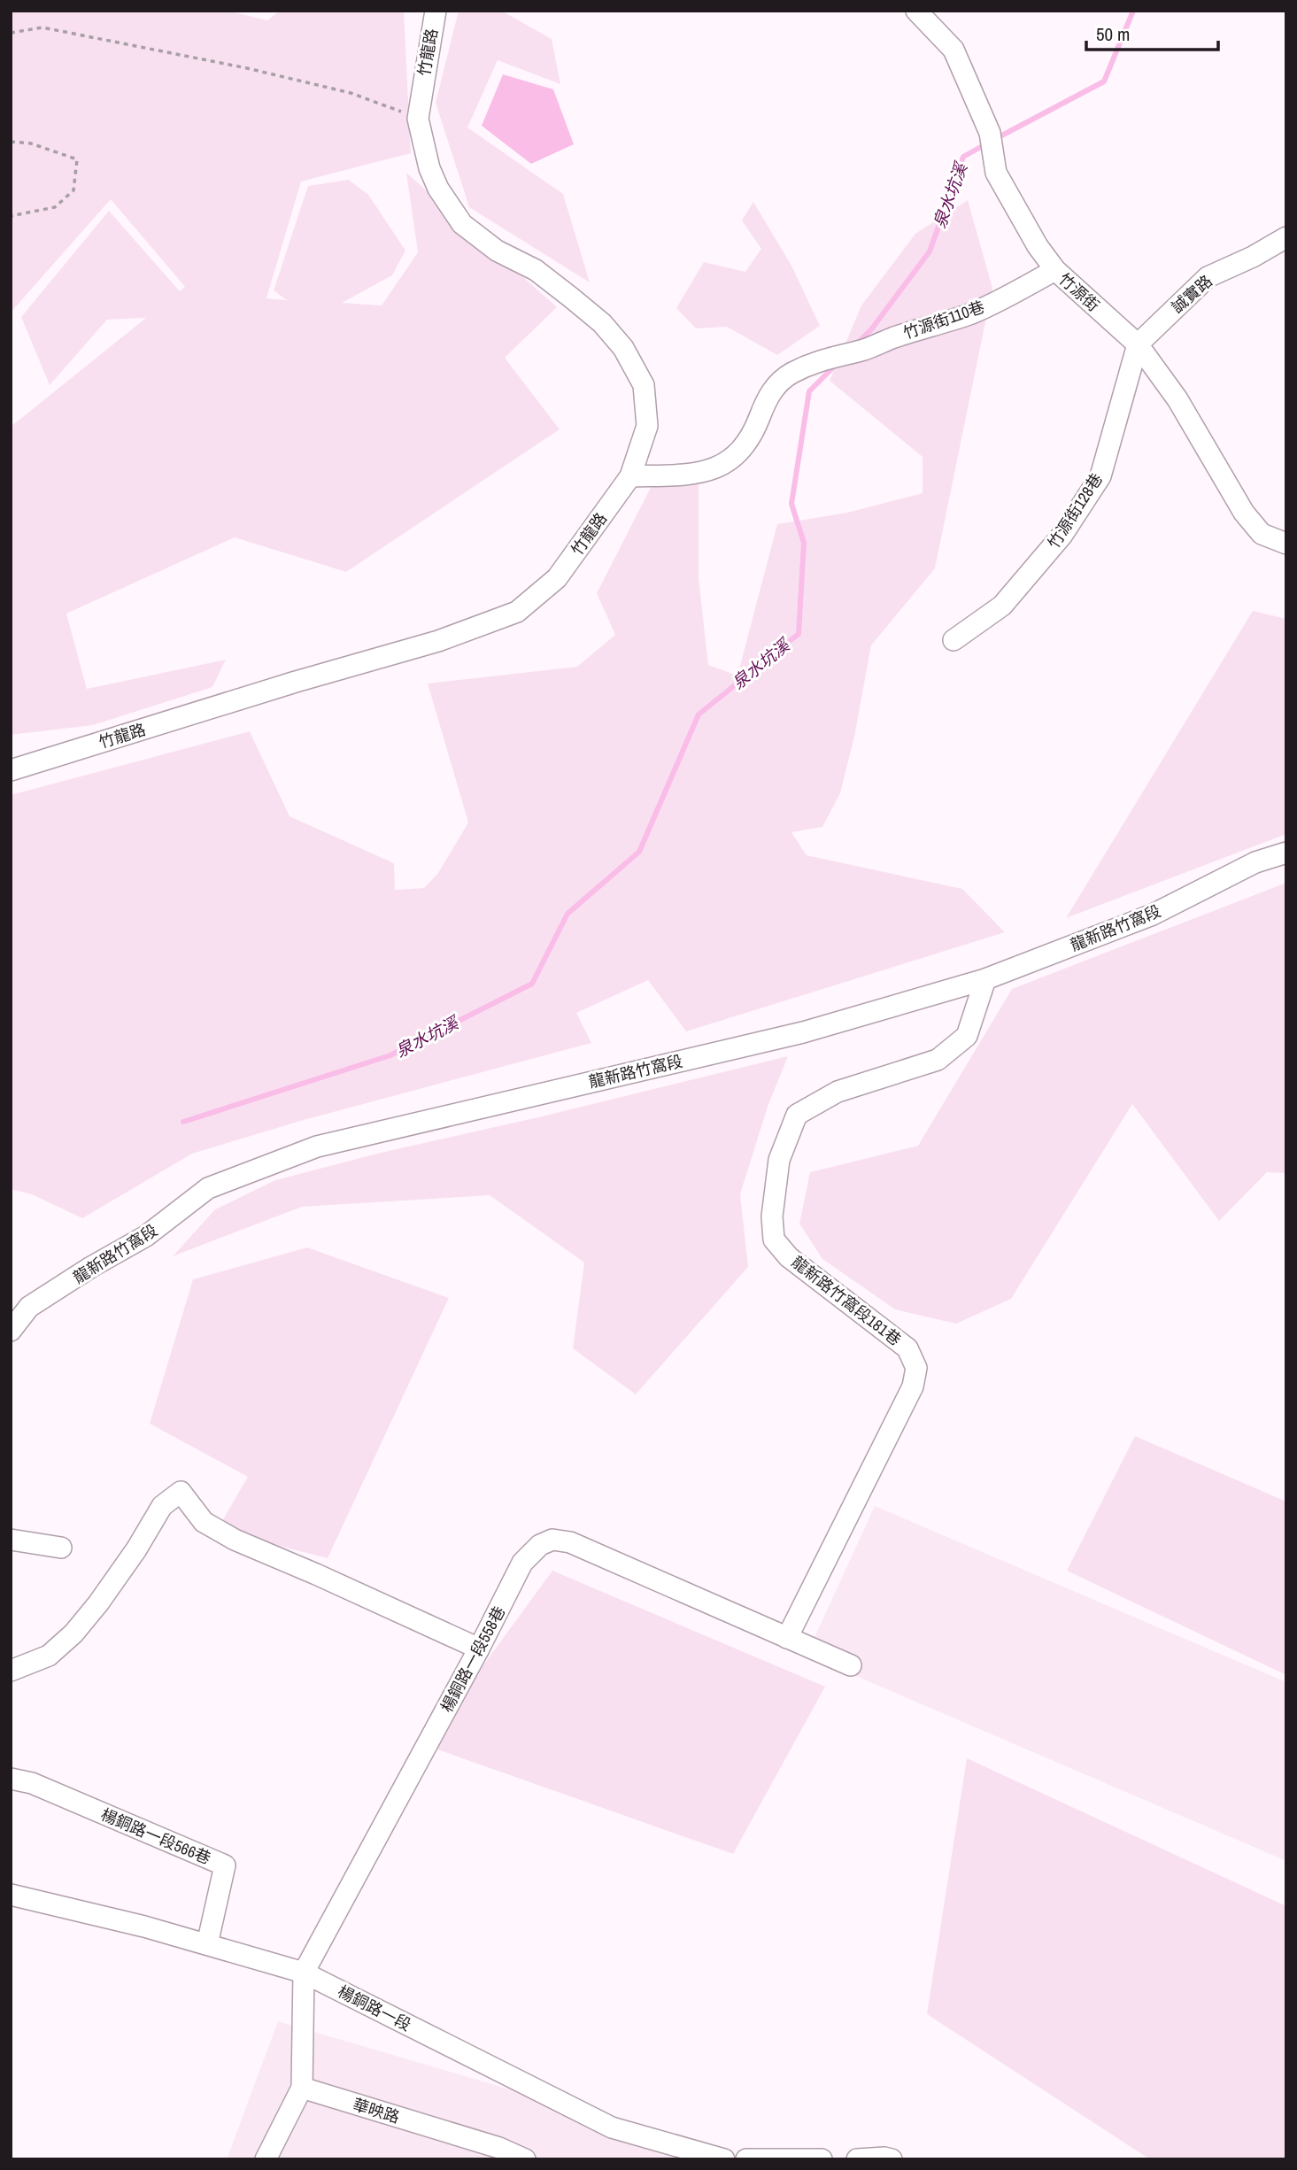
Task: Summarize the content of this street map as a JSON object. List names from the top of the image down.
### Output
{
  "streets": {
    "street": [
      "竹龍路",
      "竹源街",
      "誠實路",
      "竹源街110巷",
      "竹源街128巷",
      "龍新路竹窩段",
      "龍新路竹窩段181巷",
      "楊銅路一段558巷",
      "楊銅路一段566巷",
      "楊銅路一段",
      "華映路"
    ]
  },
  "crossings": [
    ["竹龍路", "竹源街110巷"],
    ["竹源街", "誠實路"],
    ["竹源街", "竹源街110巷"],
    ["竹源街", "竹源街128巷"],
    ["誠實路", "竹源街128巷"],
    ["龍新路竹窩段", "龍新路竹窩段181巷"],
    ["龍新路竹窩段181巷", "楊銅路一段558巷"],
    ["楊銅路一段558巷", "楊銅路一段"],
    ["楊銅路一段558巷", "華映路"],
    ["楊銅路一段566巷", "楊銅路一段"]
  ],
  "water": ["泉水坑溪"],
  "scale_bar": "50 m"
}
